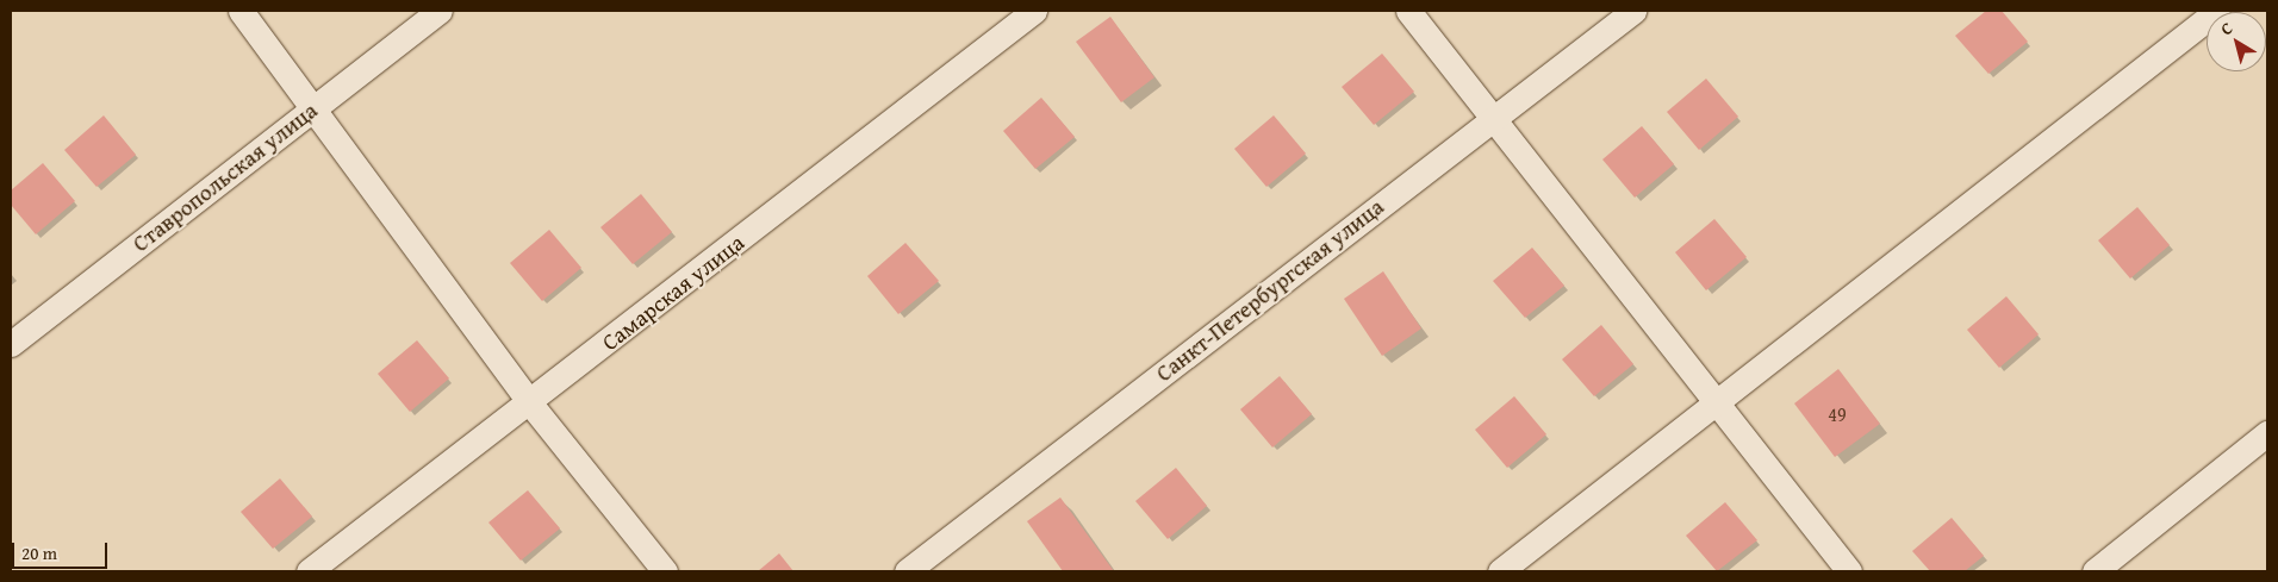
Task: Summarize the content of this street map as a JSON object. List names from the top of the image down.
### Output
{
  "streets": {
    "street": ["Ставропольская улица", "Санкт-Петербургская улица", "Самарская улица"]
  },
  "house_numbers": ["49"],
  "scale_bar": "20 m",
  "north": "top left"
}
